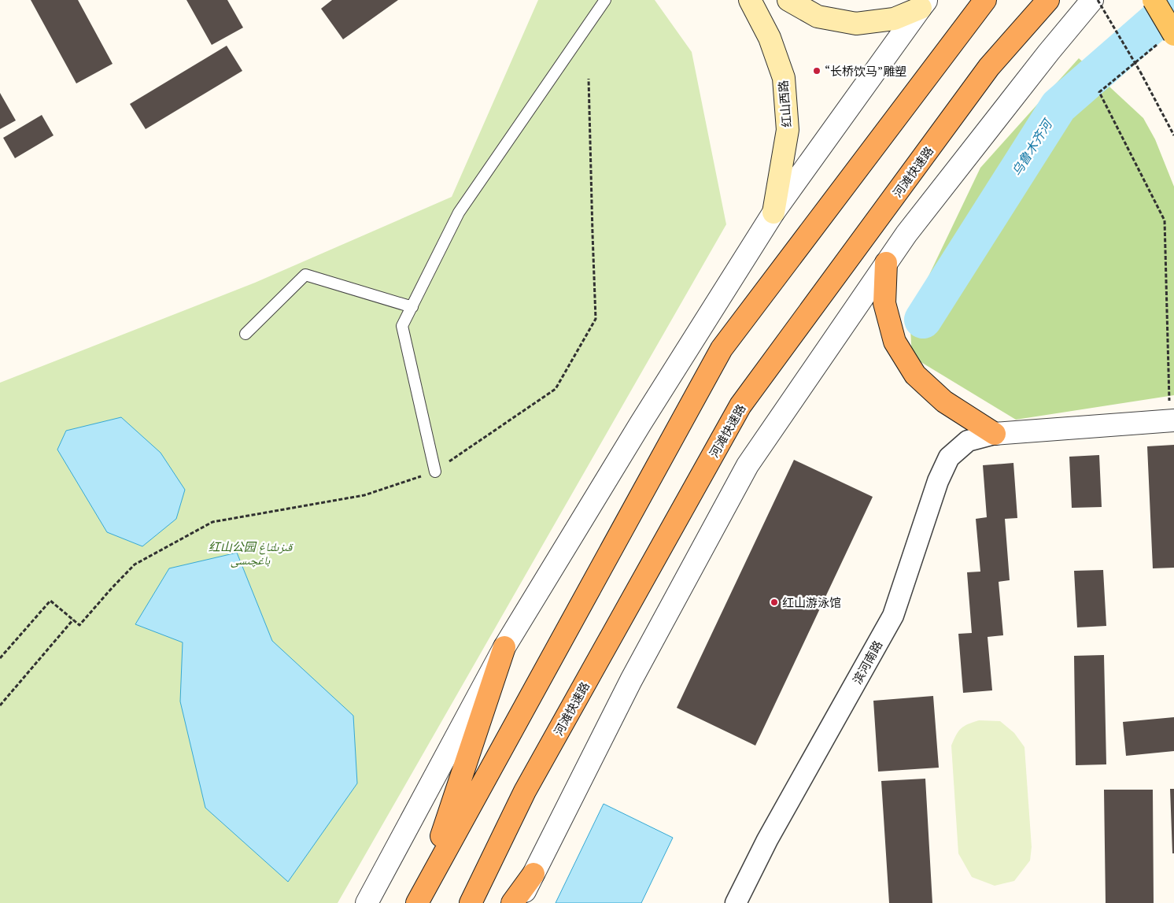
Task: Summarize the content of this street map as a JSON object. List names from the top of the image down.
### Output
{
  "streets": {
    "highway": ["河滩快速路"],
    "main road": ["红山西路"],
    "street": ["滨河南路"]
  },
  "water": ["乌鲁木齐河"],
  "parks": ["红山公园 قىزىلتاغ باغچىسى"],
  "places": ["“长桥饮马”雕塑", "红山游泳馆"]
}
